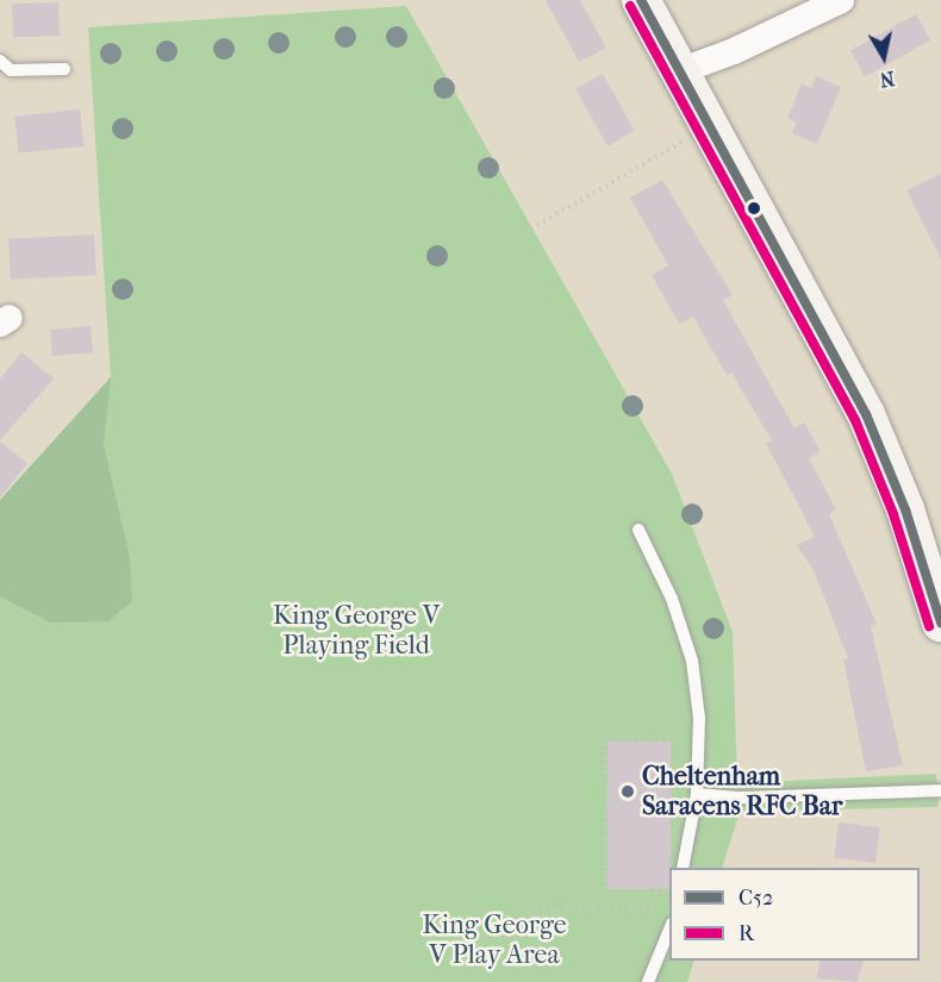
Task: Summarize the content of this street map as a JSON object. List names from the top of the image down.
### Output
{
  "parks": ["King George V Playing Field", "King George V Play Area"],
  "places": ["Cheltenham Saracens RFC Bar"],
  "lines": ["transit line C52", "transit line R"],
  "legend": ["C52", "R"],
  "north": "bottom"
}
